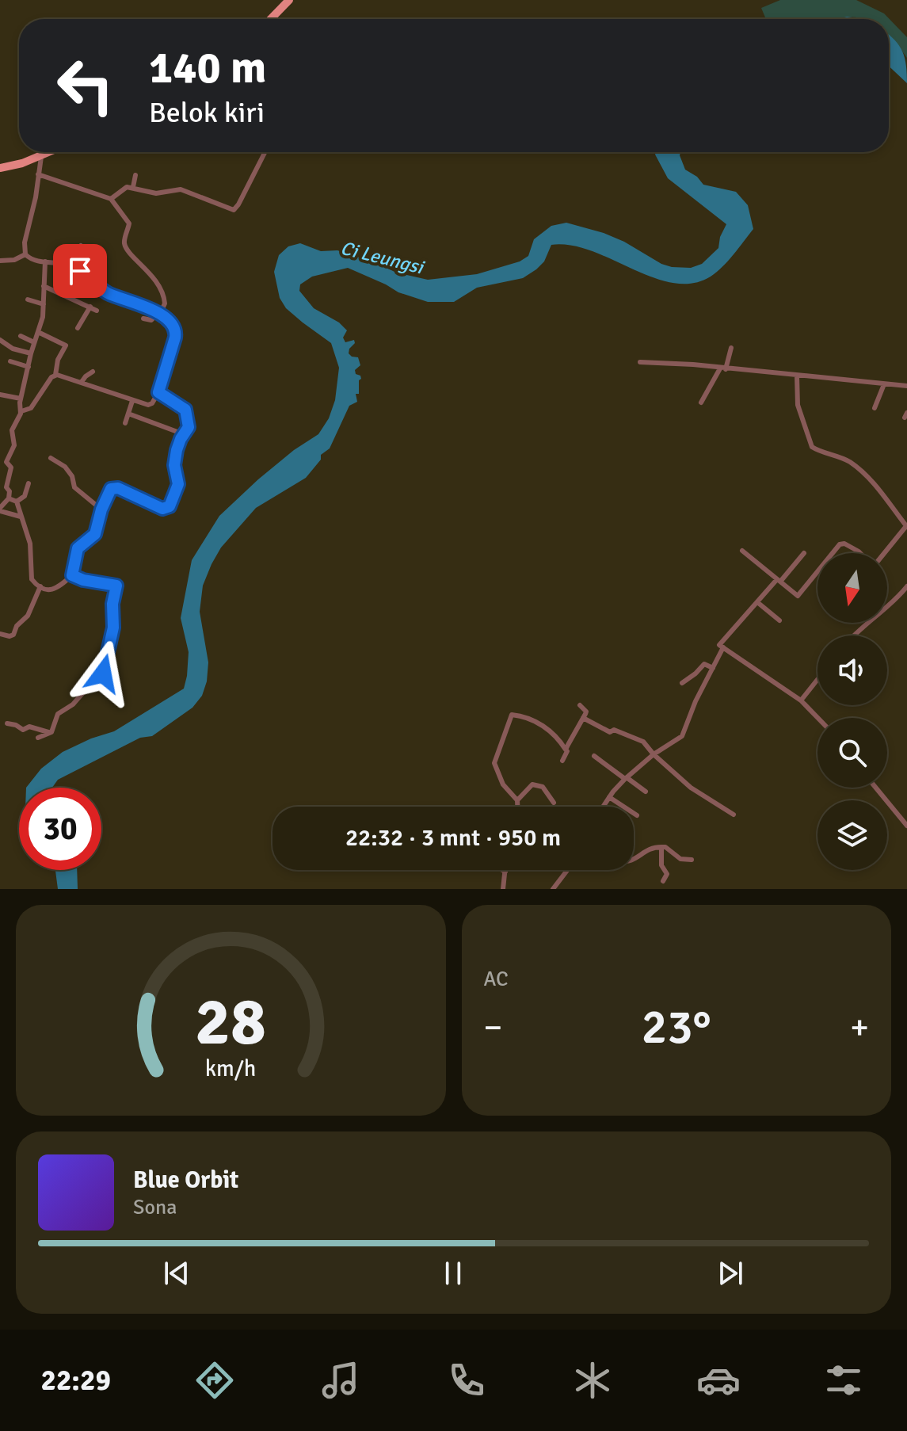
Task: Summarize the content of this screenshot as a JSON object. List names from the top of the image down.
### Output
{
  "water": ["Ci Leungsi"],
  "north": "bottom",
  "page": {
    "turn": ["140 m", "Belok kiri"],
    "limit": "30",
    "trip": "22:32 · 3 mnt · 950 m",
    "tile": "AC",
    "heat": ["−", "23°", "+"],
    "song": ["Blue Orbit", "Sona"],
    "tabs": "22:29",
    "gauge": ["28", "km/h"]
  }
}
